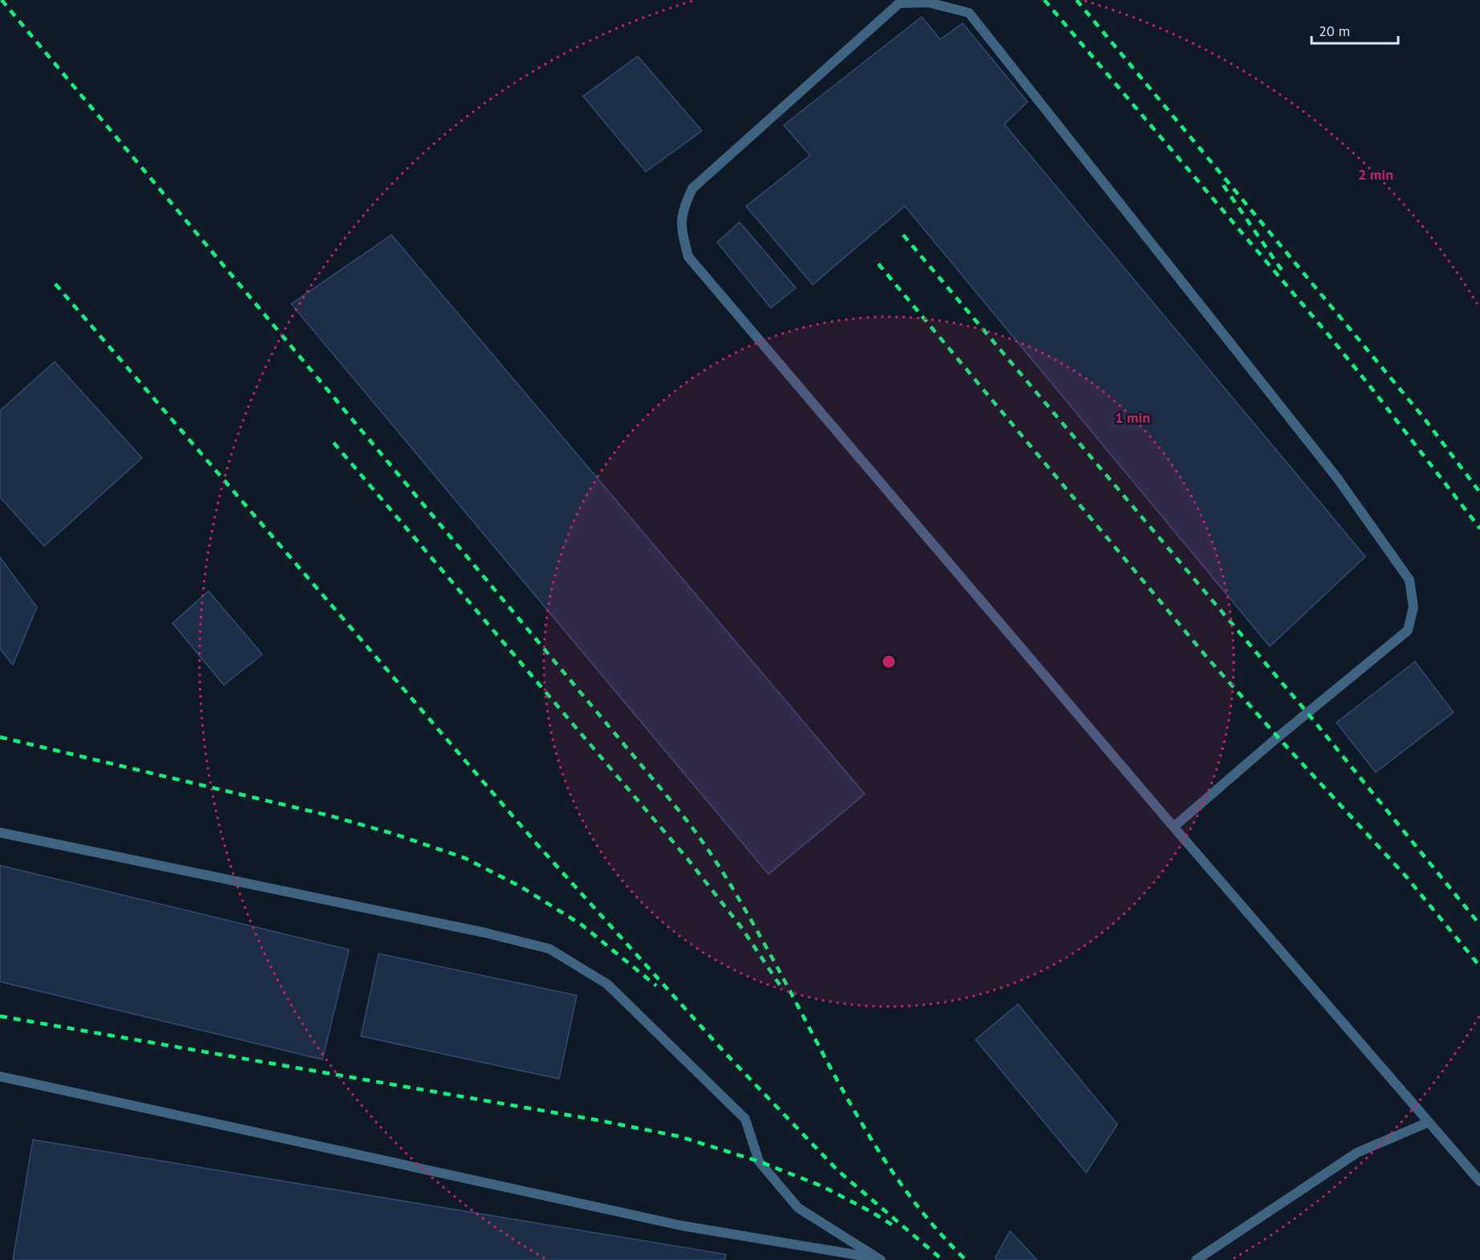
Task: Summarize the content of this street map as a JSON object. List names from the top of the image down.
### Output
{
  "scale_bar": "20 m",
  "rings": ["2 min", "1 min"]
}
